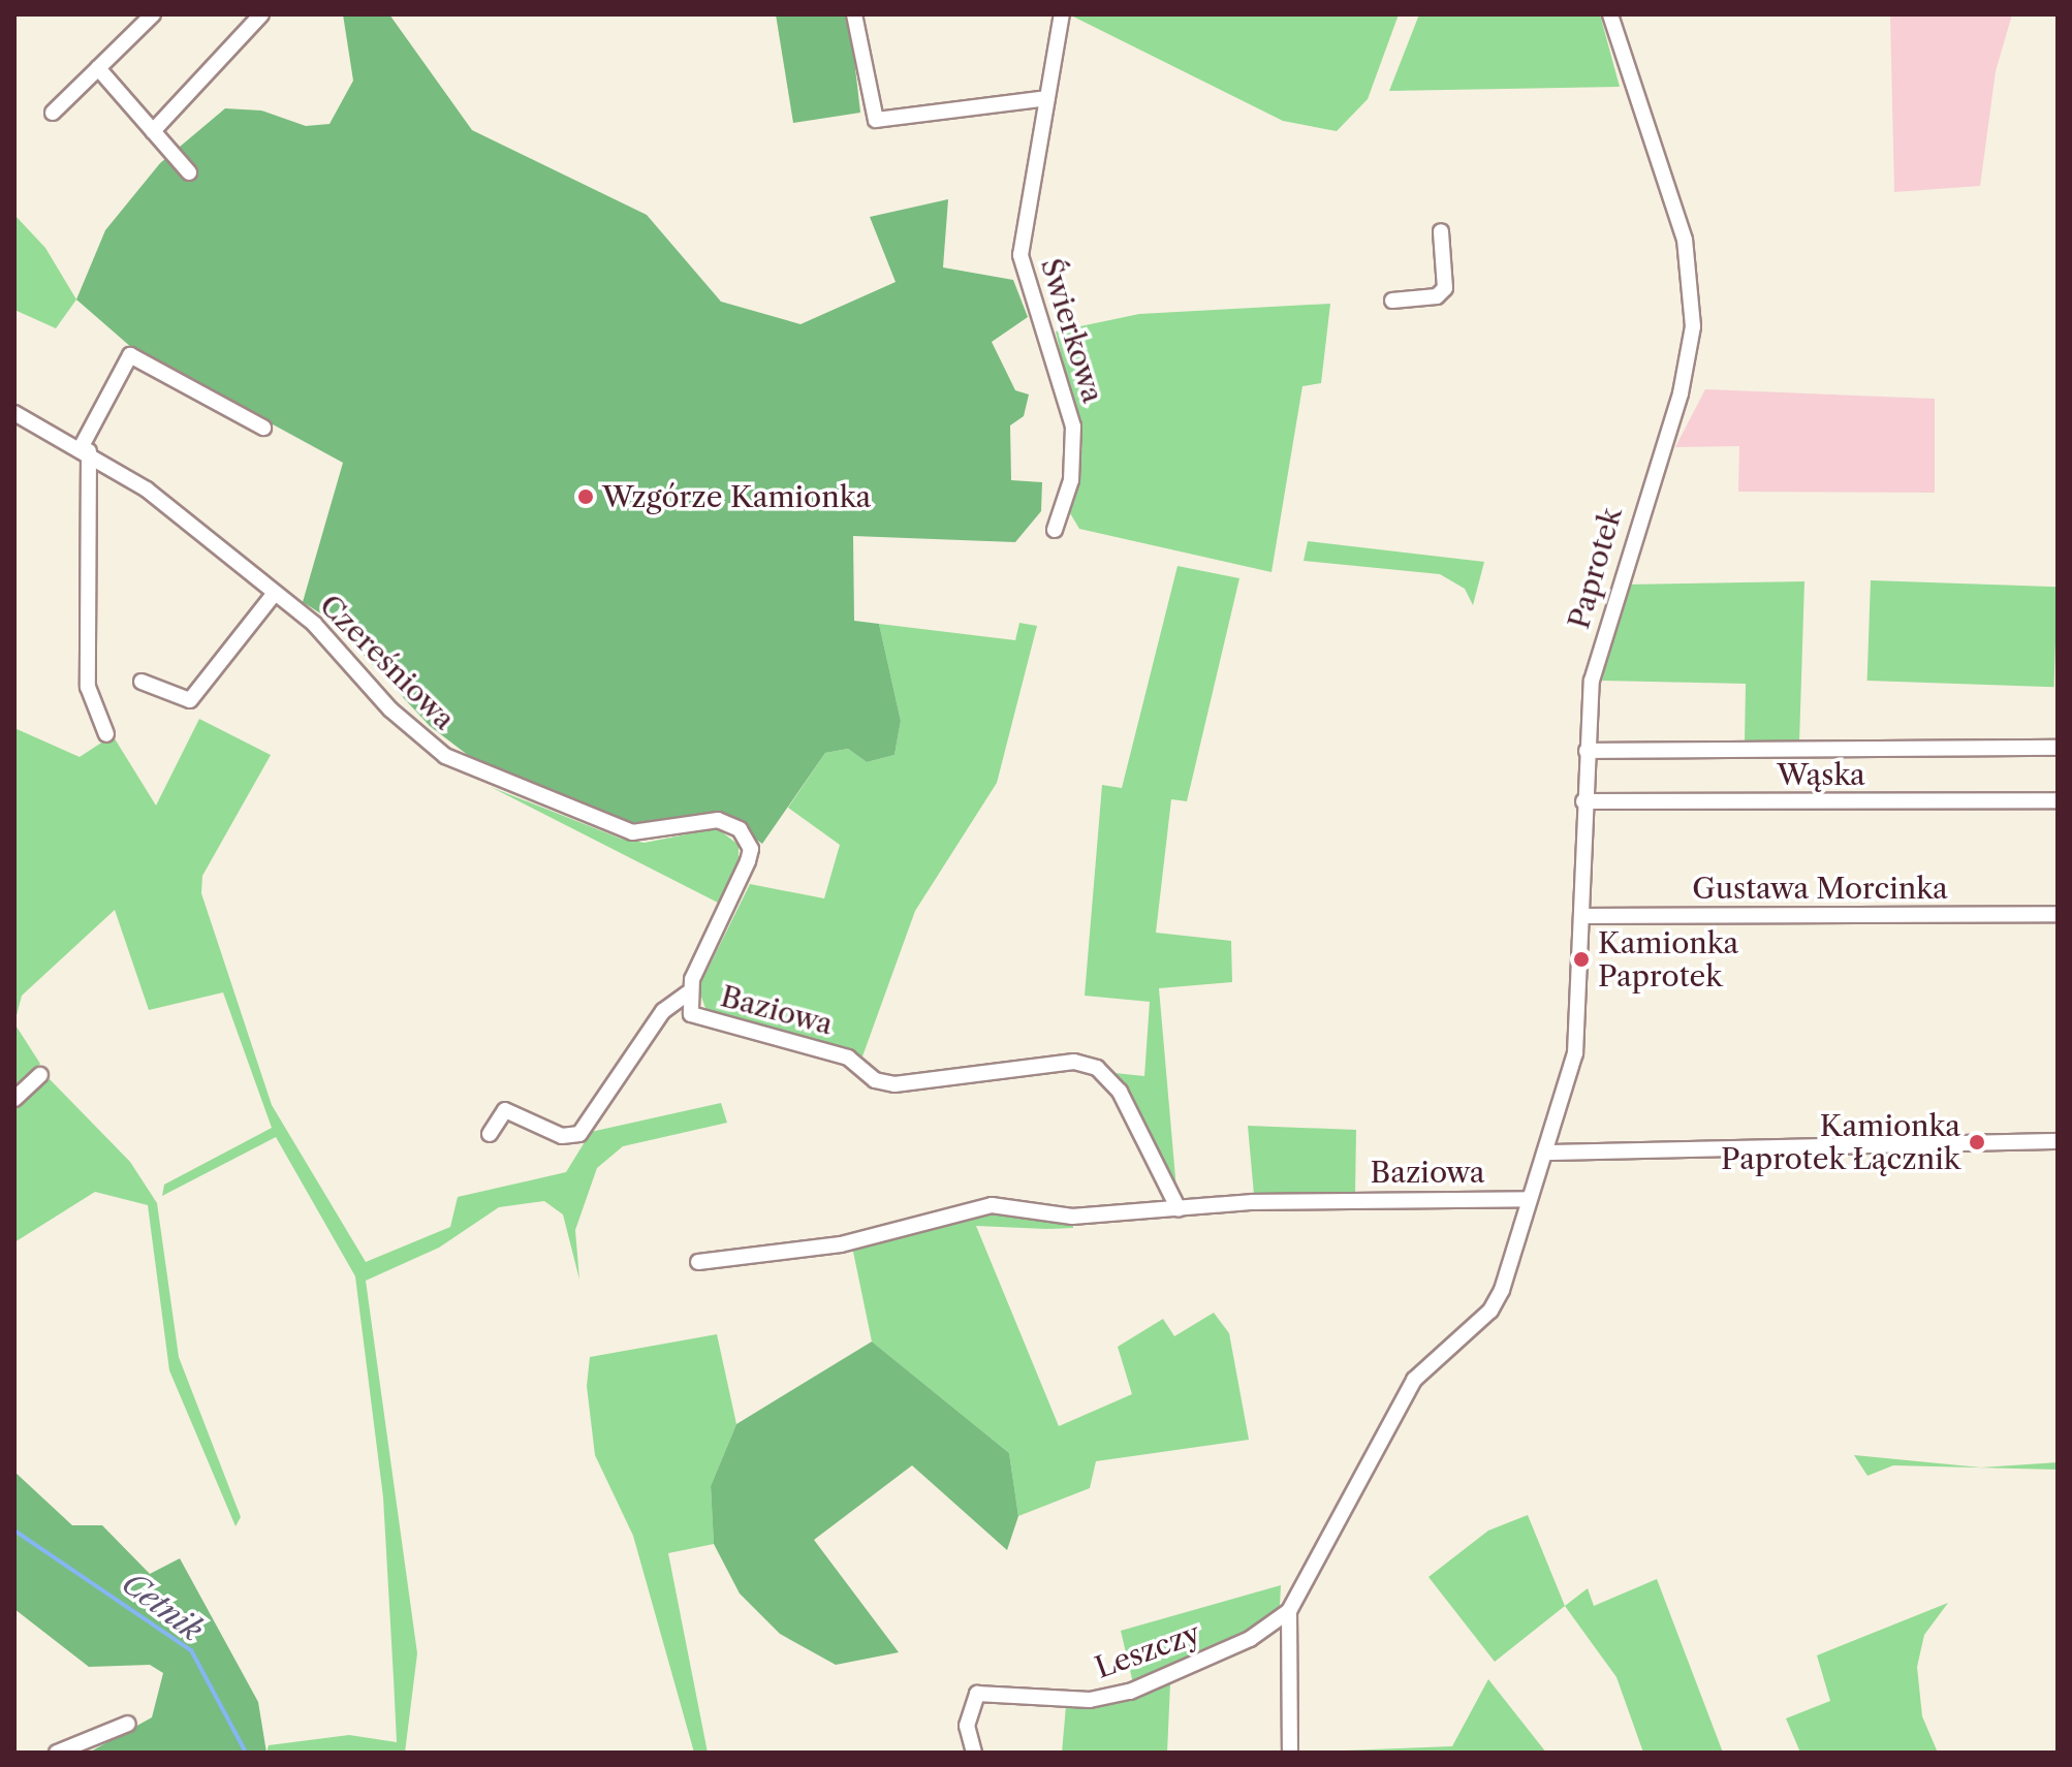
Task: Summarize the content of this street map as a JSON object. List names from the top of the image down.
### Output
{
  "streets": {
    "street": [
      "Świerkowa",
      "Paprotek",
      "Czereśniowa",
      "Wąska",
      "Gustawa Morcinka",
      "Baziowa",
      "Leszczy"
    ]
  },
  "crossings": [
    ["Paprotek", "Wąska"],
    ["Paprotek", "Gustawa Morcinka"],
    ["Paprotek", "Baziowa"],
    ["Paprotek", "Leszczy"],
    ["Czereśniowa", "Baziowa"]
  ],
  "water": ["Cetnik"],
  "places": ["Wzgórze Kamionka", "Kamionka Paprotek", "Kamionka Paprotek Łącznik"]
}
